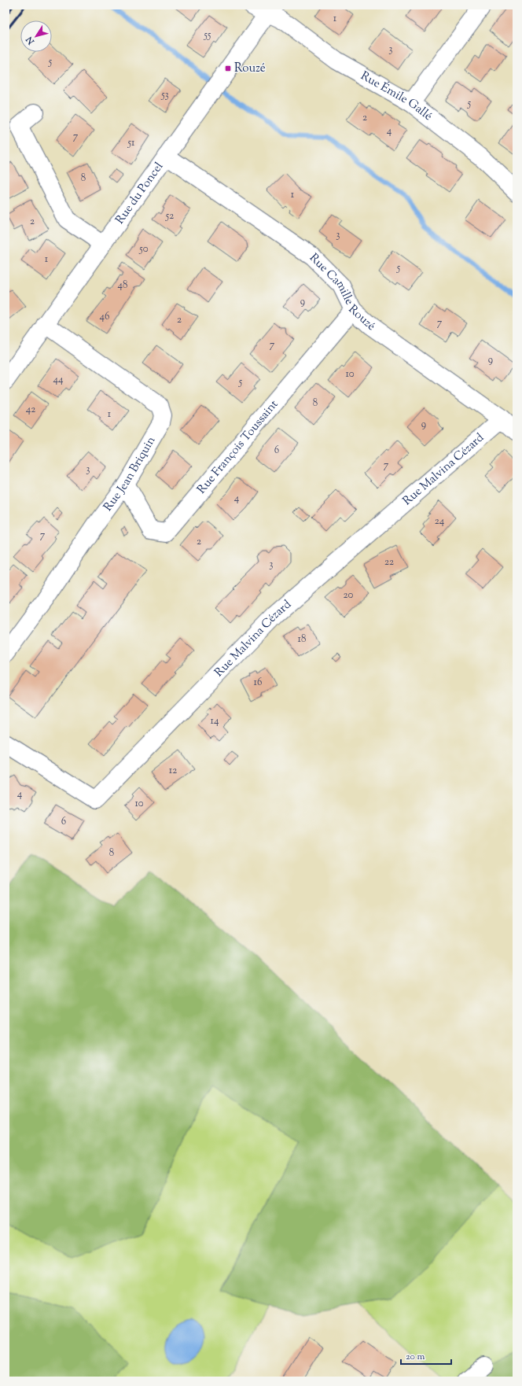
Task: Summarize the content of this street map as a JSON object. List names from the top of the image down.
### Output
{
  "streets": {
    "street": [
      "Rue Émile Gallé",
      "Rue du Poncel",
      "Rue Camille Rouzé",
      "Rue François Toussaint",
      "Rue Malvina Cézard",
      "Rue Jean Briquin"
    ]
  },
  "crossings": [
    ["Rue Émile Gallé", "Rue du Poncel"],
    ["Rue du Poncel", "Rue Camille Rouzé"],
    ["Rue du Poncel", "Rue Jean Briquin"],
    ["Rue Camille Rouzé", "Rue François Toussaint"],
    ["Rue Camille Rouzé", "Rue Malvina Cézard"],
    ["Rue François Toussaint", "Rue Jean Briquin"]
  ],
  "places": {
    "transit": ["Rouzé"]
  },
  "house_numbers": [
    "1",
    "55",
    "3",
    "5",
    "53",
    "5",
    "2",
    "4",
    "7",
    "51",
    "8",
    "1",
    "52",
    "2",
    "3",
    "50",
    "1",
    "5",
    "48",
    "9",
    "46",
    "2",
    "7",
    "7",
    "9",
    "10",
    "44",
    "5",
    "8",
    "42",
    "1",
    "9",
    "6",
    "7",
    "3",
    "4",
    "24",
    "7",
    "2",
    "22",
    "3",
    "20",
    "18",
    "16",
    "14",
    "12",
    "4",
    "10",
    "6",
    "8"
  ],
  "scale_bar": "20 m",
  "north": "bottom left"
}
